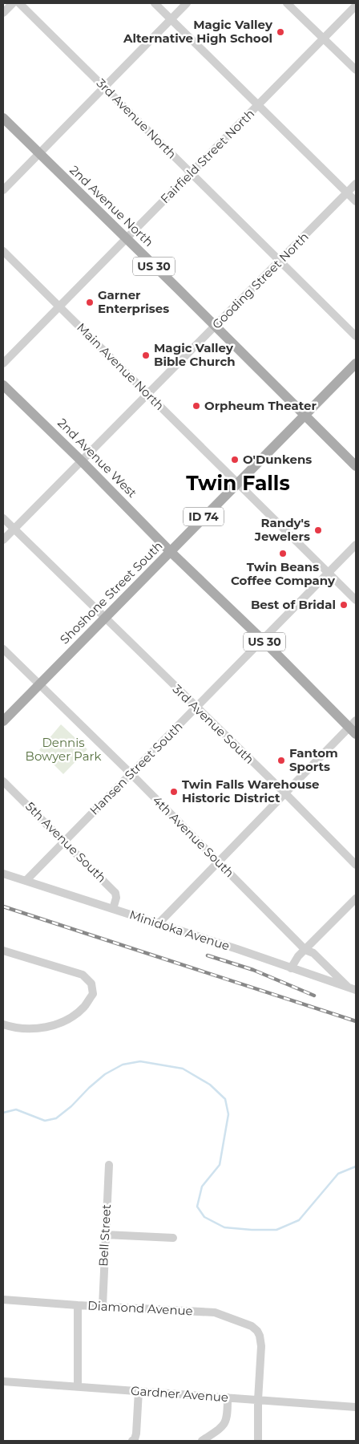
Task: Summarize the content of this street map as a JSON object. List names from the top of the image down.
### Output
{
  "streets": {
    "main road": [
      "2nd Avenue North",
      "US 30",
      "2nd Avenue West",
      "ID 74",
      "Shoshone Street South"
    ],
    "street": [
      "3rd Avenue North",
      "Fairfield Street North",
      "Gooding Street North",
      "Main Avenue North",
      "3rd Avenue South",
      "Hansen Street South",
      "4th Avenue South",
      "5th Avenue South",
      "Minidoka Avenue",
      "Bell Street",
      "Diamond Avenue",
      "Gardner Avenue"
    ]
  },
  "crossings": [
    ["3rd Avenue North", "Fairfield Street North"],
    ["3rd Avenue North", "Gooding Street North"],
    ["Fairfield Street North", "2nd Avenue North"],
    ["Fairfield Street North", "Main Avenue North"],
    ["2nd Avenue North", "US 30"],
    ["2nd Avenue North", "Gooding Street North"],
    ["2nd Avenue North", "ID 74"],
    ["US 30", "2nd Avenue West"],
    ["US 30", "ID 74"],
    ["US 30", "Shoshone Street South"],
    ["US 30", "Hansen Street South"],
    ["Gooding Street North", "Main Avenue North"],
    ["Gooding Street North", "2nd Avenue West"],
    ["Gooding Street North", "3rd Avenue South"],
    ["Main Avenue North", "ID 74"],
    ["Main Avenue North", "Shoshone Street South"],
    ["Main Avenue North", "Hansen Street South"],
    ["2nd Avenue West", "Shoshone Street South"],
    ["ID 74", "Shoshone Street South"],
    ["Shoshone Street South", "3rd Avenue South"],
    ["Shoshone Street South", "4th Avenue South"],
    ["3rd Avenue South", "Hansen Street South"],
    ["Hansen Street South", "4th Avenue South"],
    ["Hansen Street South", "5th Avenue South"],
    ["Hansen Street South", "Minidoka Avenue"],
    ["4th Avenue South", "Minidoka Avenue"],
    ["5th Avenue South", "Minidoka Avenue"],
    ["Bell Street", "Diamond Avenue"],
    ["Diamond Avenue", "Gardner Avenue"]
  ],
  "districts": ["Twin Falls"],
  "parks": ["Dennis Bowyer Park"],
  "places": [
    "Magic Valley Alternative High School",
    "Garner Enterprises",
    "Magic Valley Bible Church",
    "Orpheum Theater",
    "O'Dunkens",
    "Randy's Jewelers",
    "Twin Beans Coffee Company",
    "Best of Bridal",
    "Fantom Sports",
    "Twin Falls Warehouse Historic District"
  ]
}
